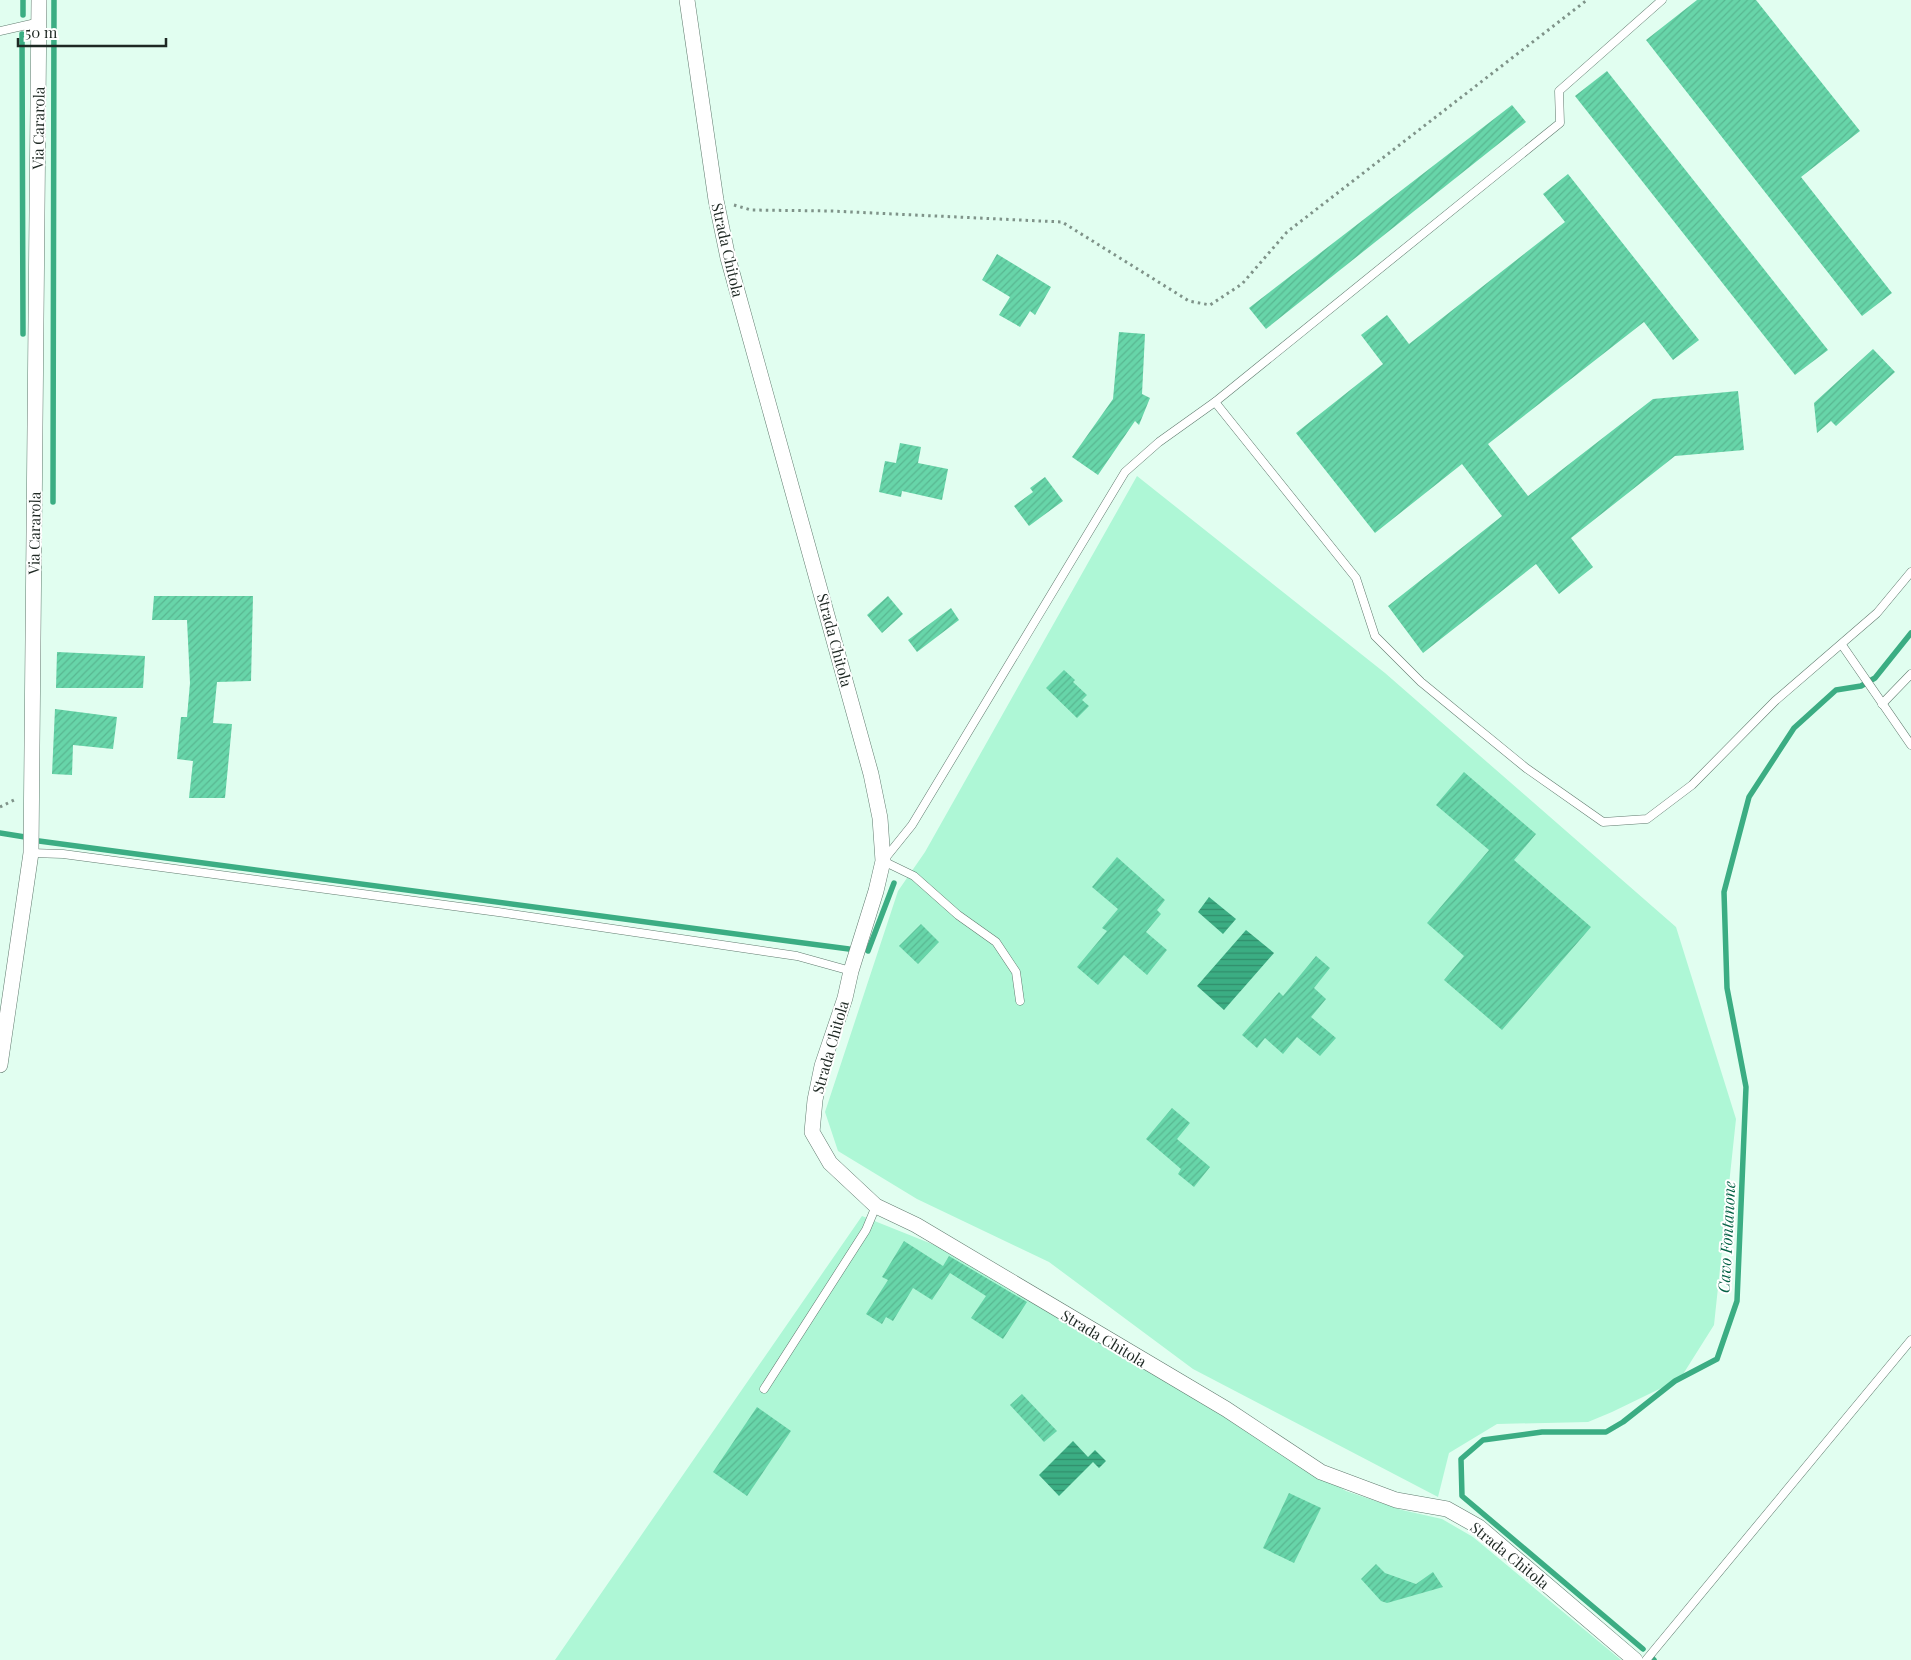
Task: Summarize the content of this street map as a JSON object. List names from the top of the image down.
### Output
{
  "streets": {
    "street": ["Via Cararola", "Strada Chitola"]
  },
  "water": ["Cavo Fontanone"],
  "scale_bar": "50 m"
}
